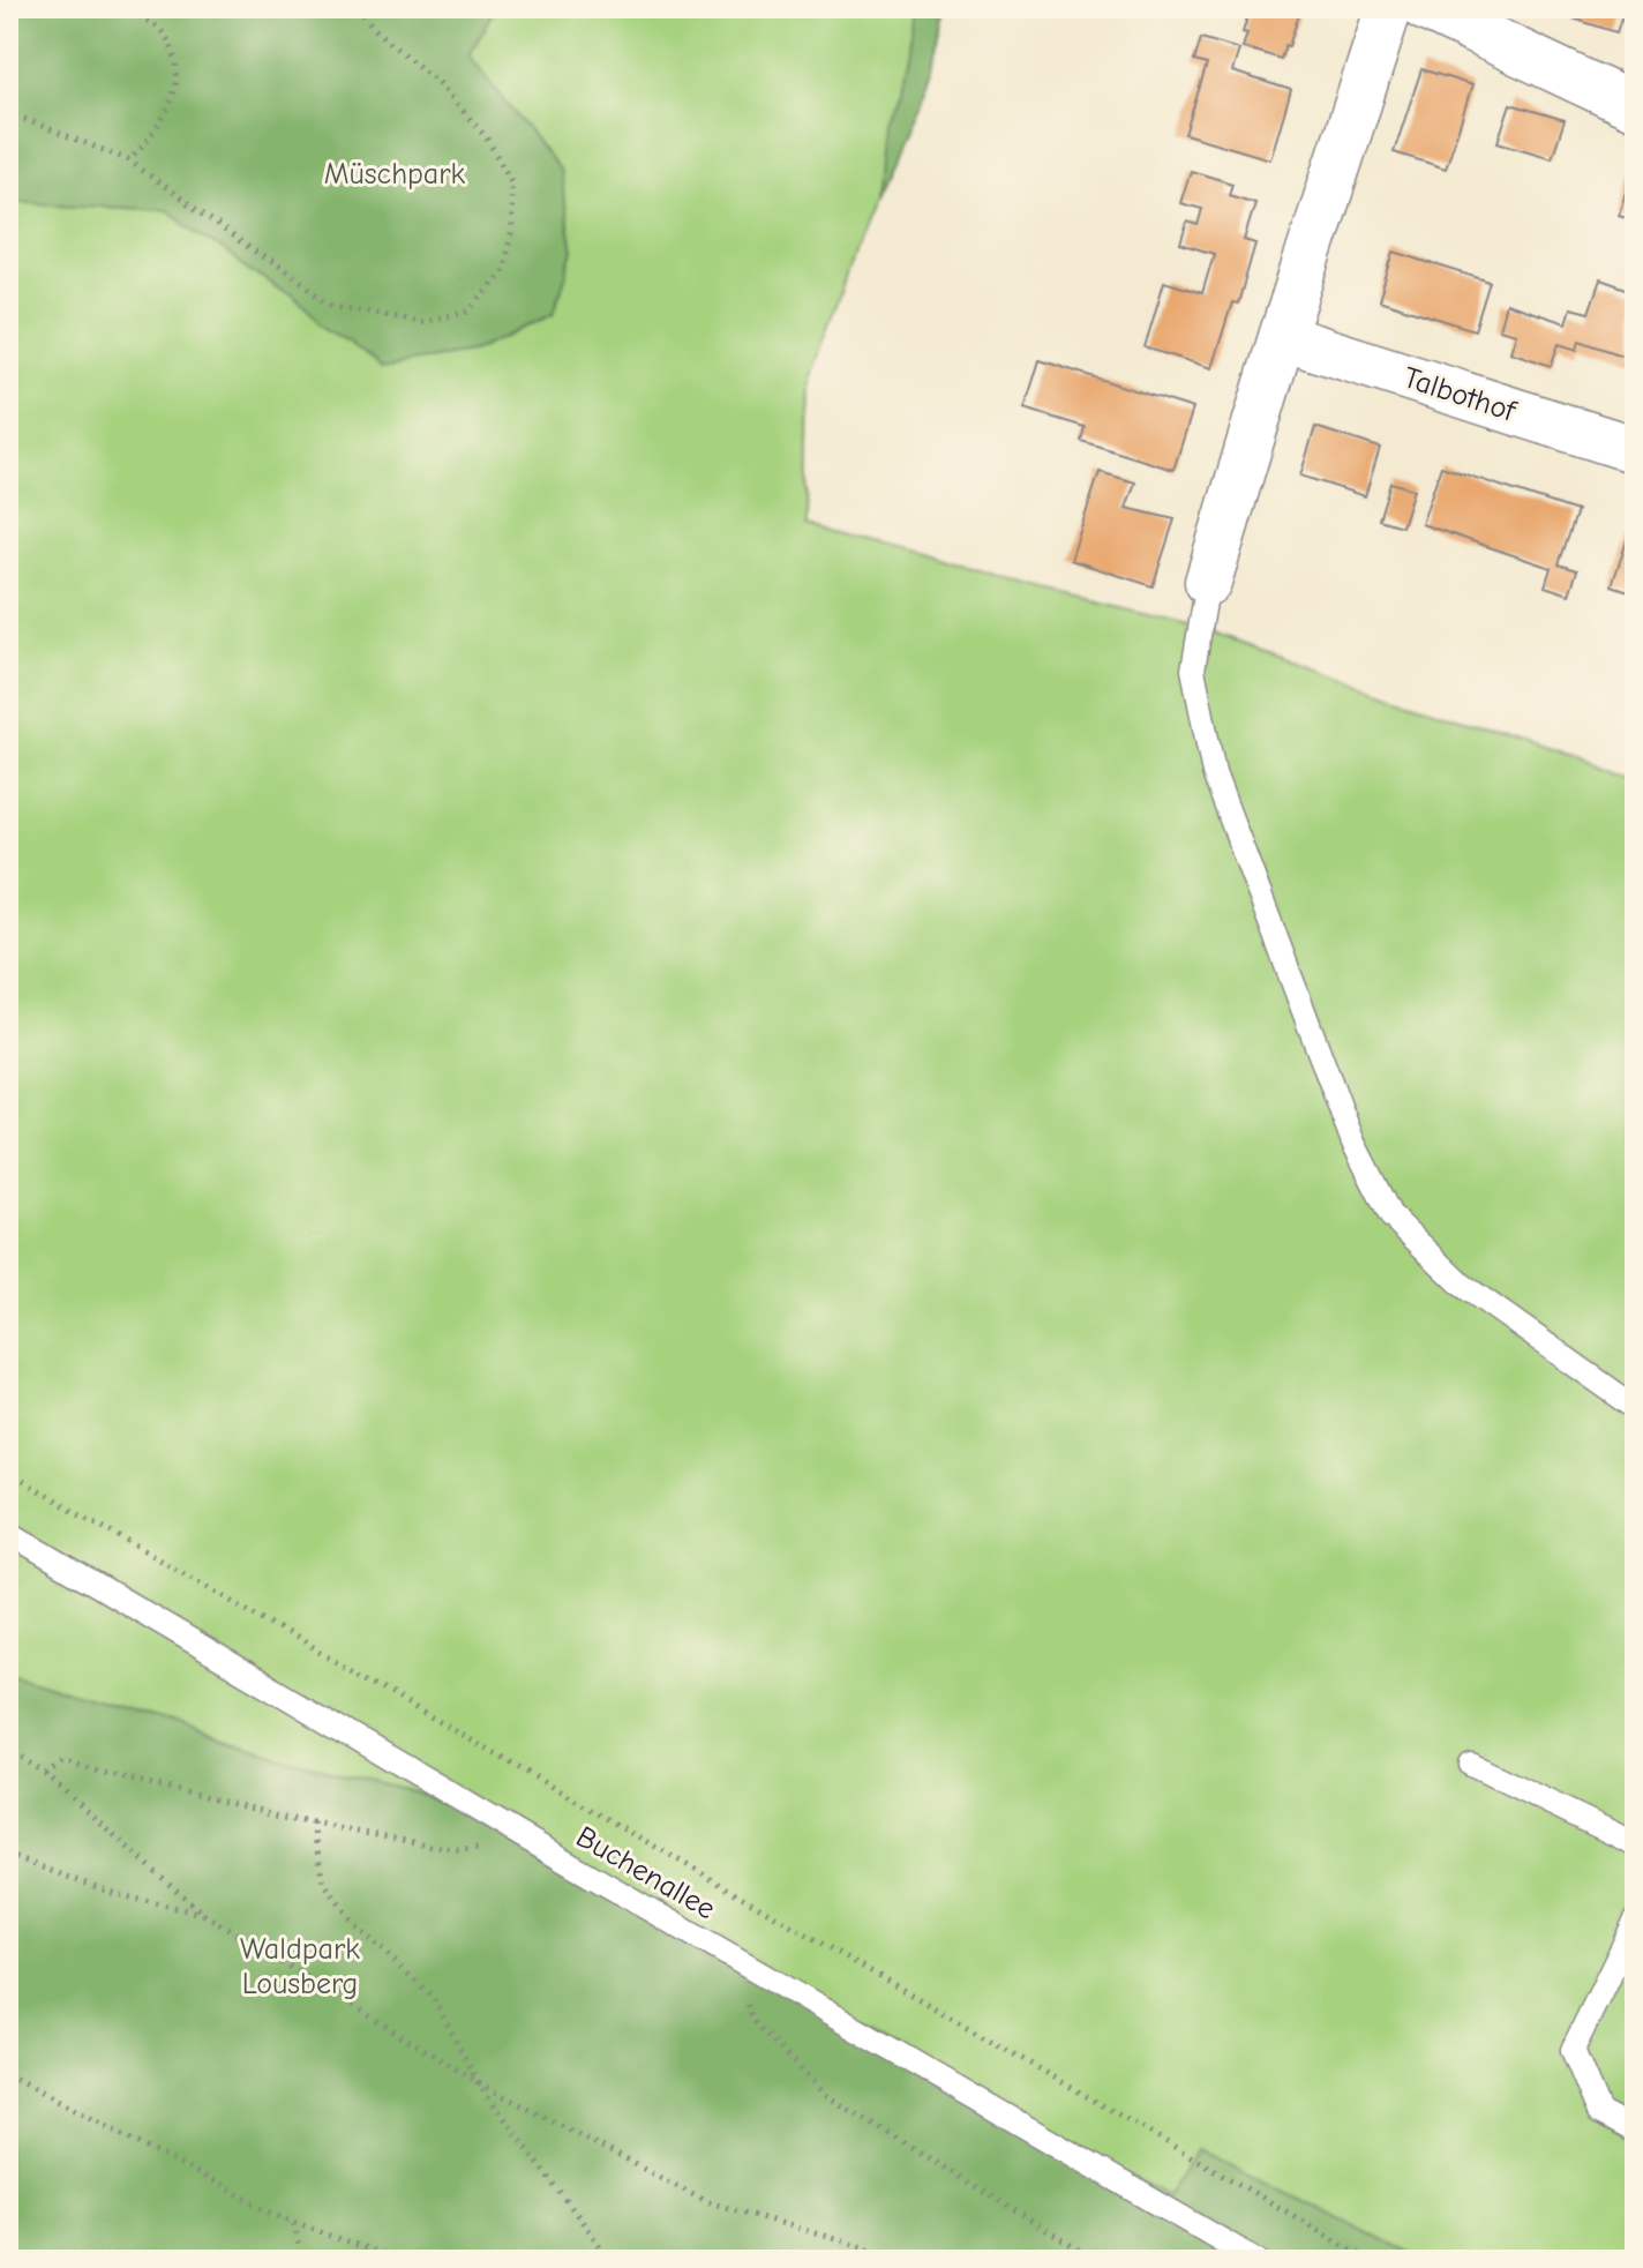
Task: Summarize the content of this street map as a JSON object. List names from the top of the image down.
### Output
{
  "streets": {
    "street": ["Talbothof"],
    "lane": ["Buchenallee"]
  },
  "parks": ["Müschpark", "Waldpark Lousberg"]
}
